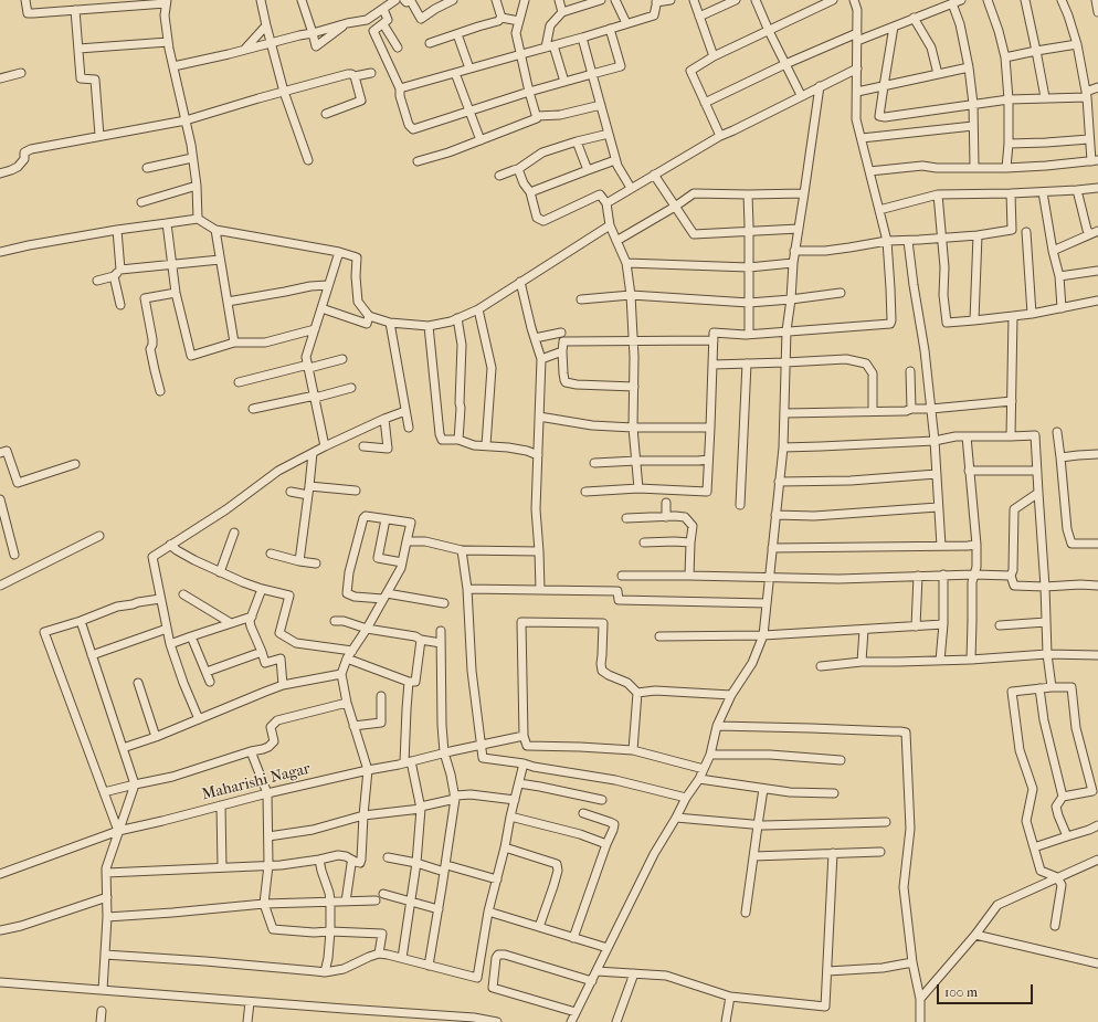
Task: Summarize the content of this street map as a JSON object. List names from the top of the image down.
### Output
{
  "streets": {
    "street": ["Maharishi Nagar"]
  },
  "scale_bar": "100 m"
}
